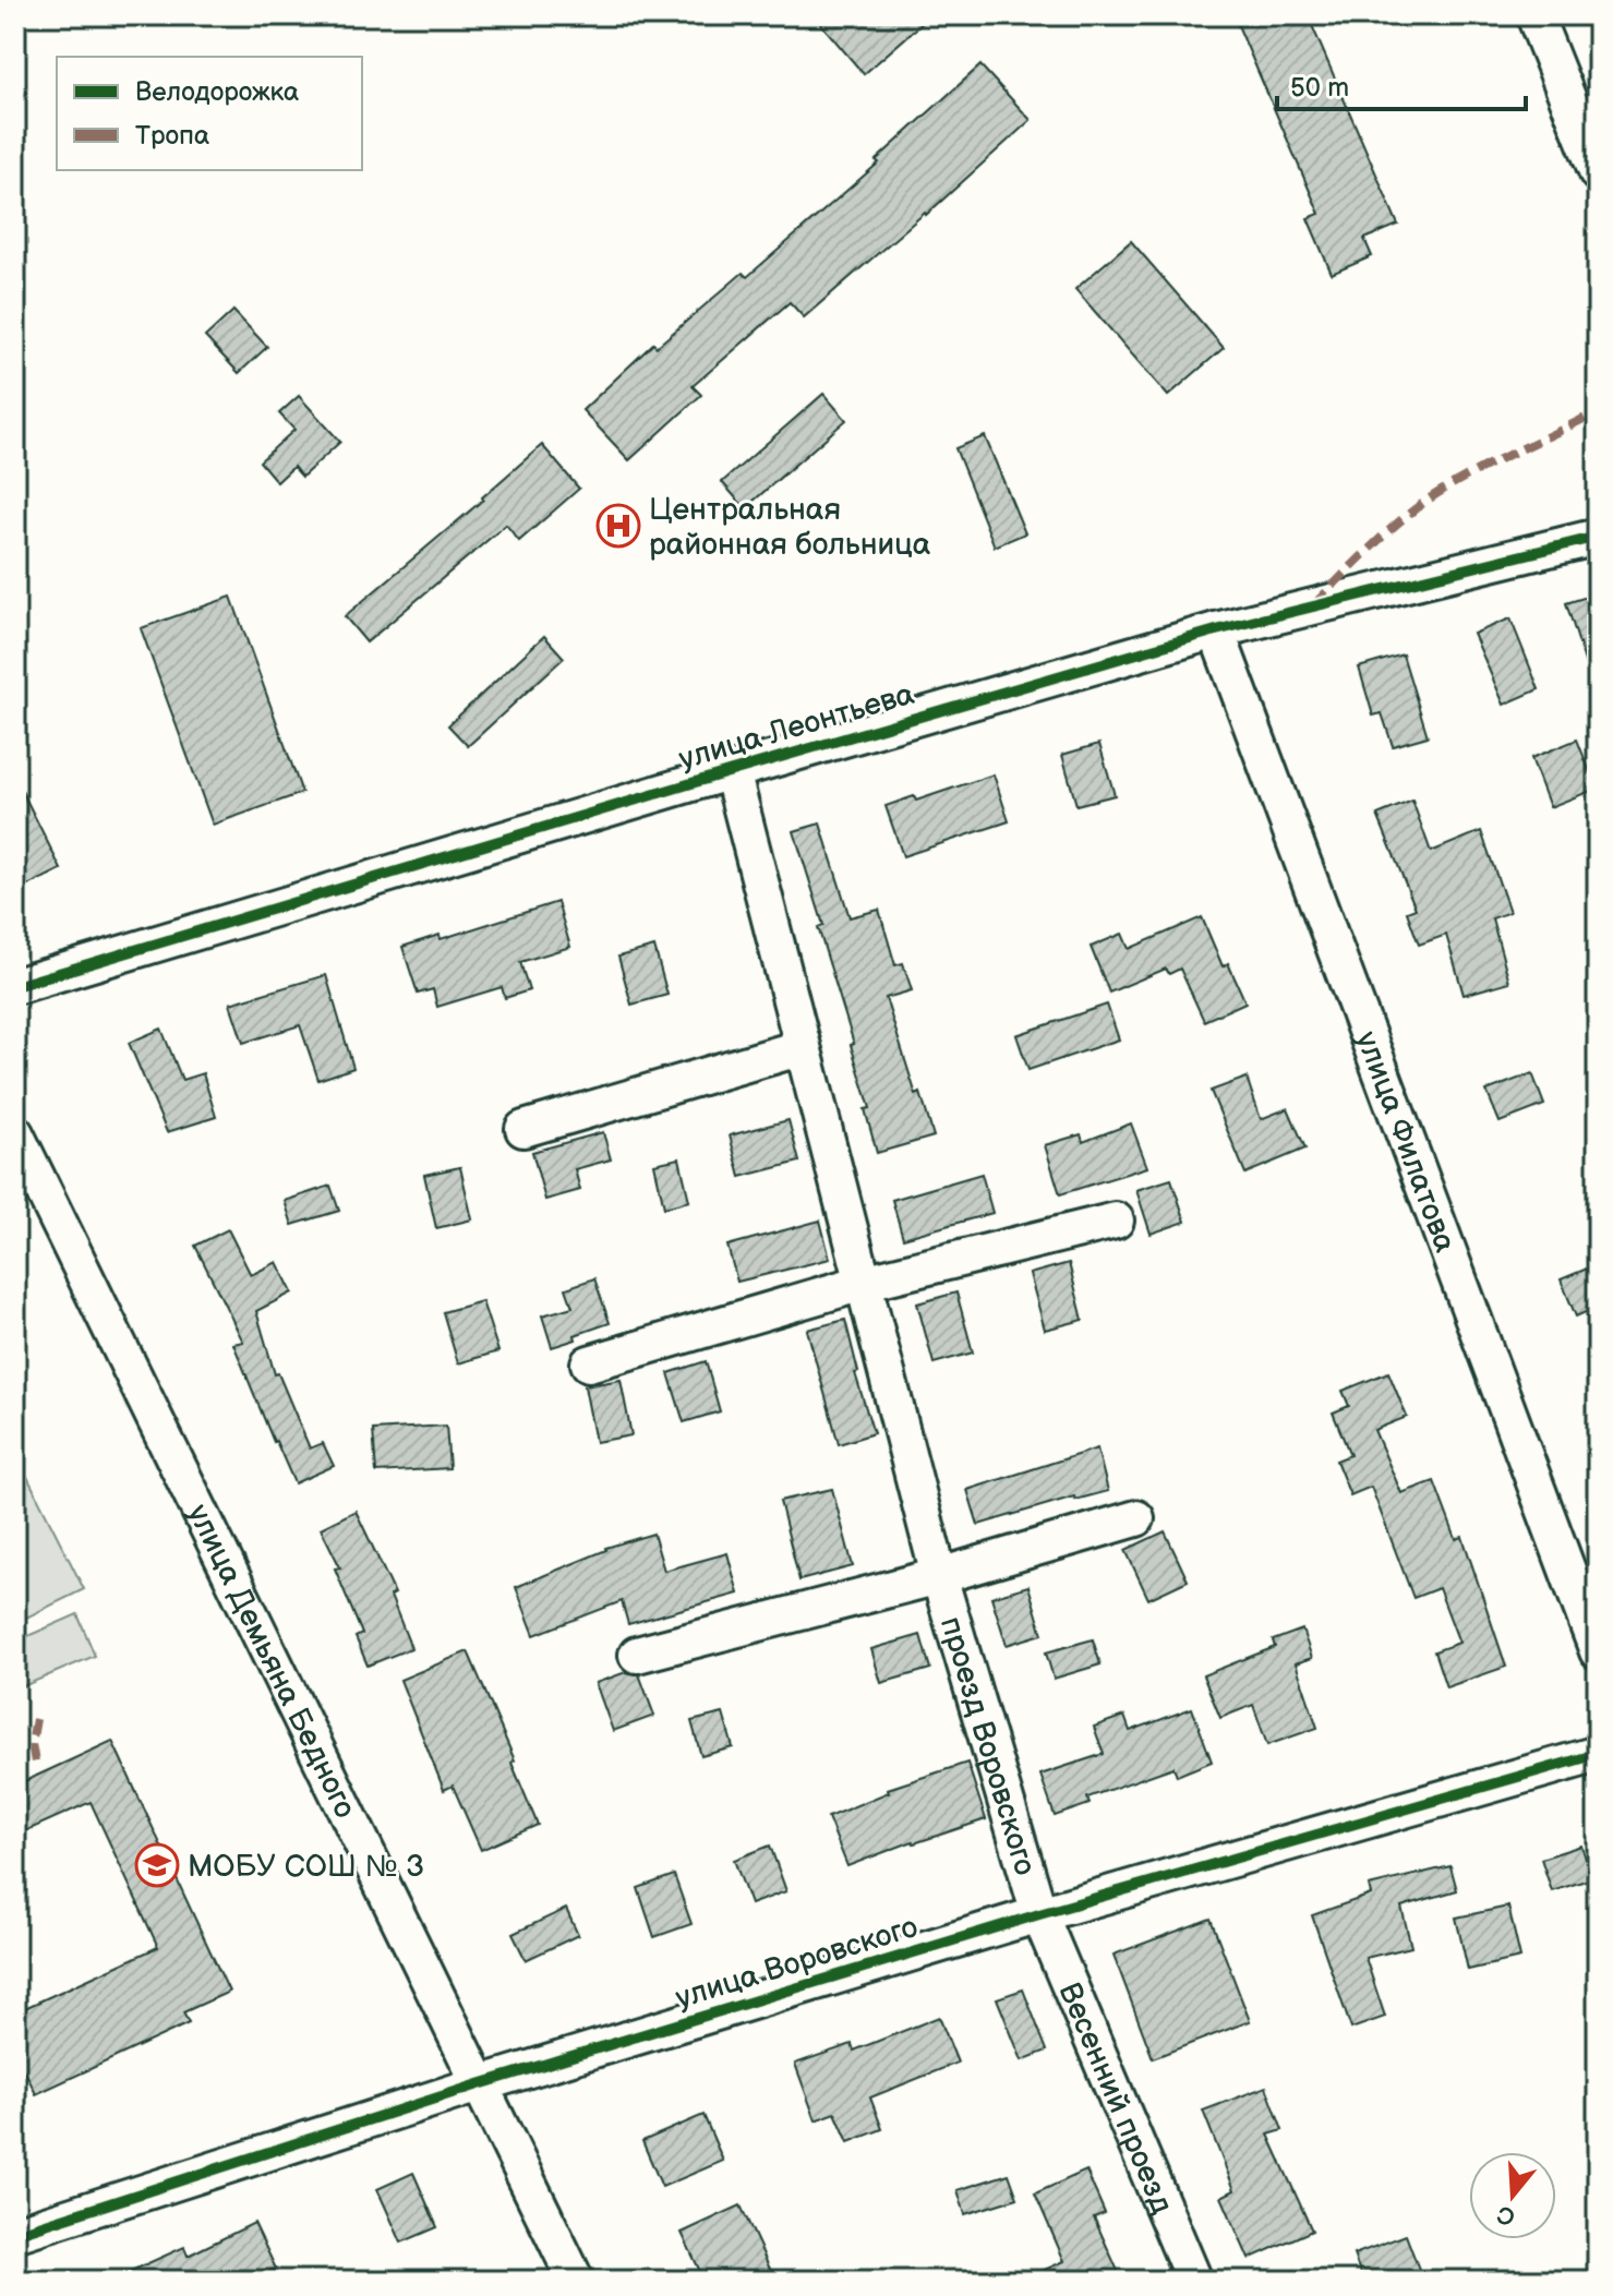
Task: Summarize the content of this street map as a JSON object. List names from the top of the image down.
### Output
{
  "streets": {
    "street": [
      "улица Леонтьева",
      "улица Филатова",
      "улица Демьяна Бедного",
      "проезд Воровского",
      "улица Воровского",
      "Весенний проезд"
    ]
  },
  "crossings": [
    ["улица Леонтьева", "улица Филатова"],
    ["улица Леонтьева", "проезд Воровского"],
    ["улица Демьяна Бедного", "улица Воровского"],
    ["проезд Воровского", "улица Воровского"],
    ["проезд Воровского", "Весенний проезд"],
    ["улица Воровского", "Весенний проезд"]
  ],
  "places": {
    "hospital": ["Центральная районная больница"],
    "school or university": ["МОБУ СОШ № 3"]
  },
  "legend": ["Велодорожка", "Тропа"],
  "scale_bar": "50 m",
  "north": "bottom"
}
